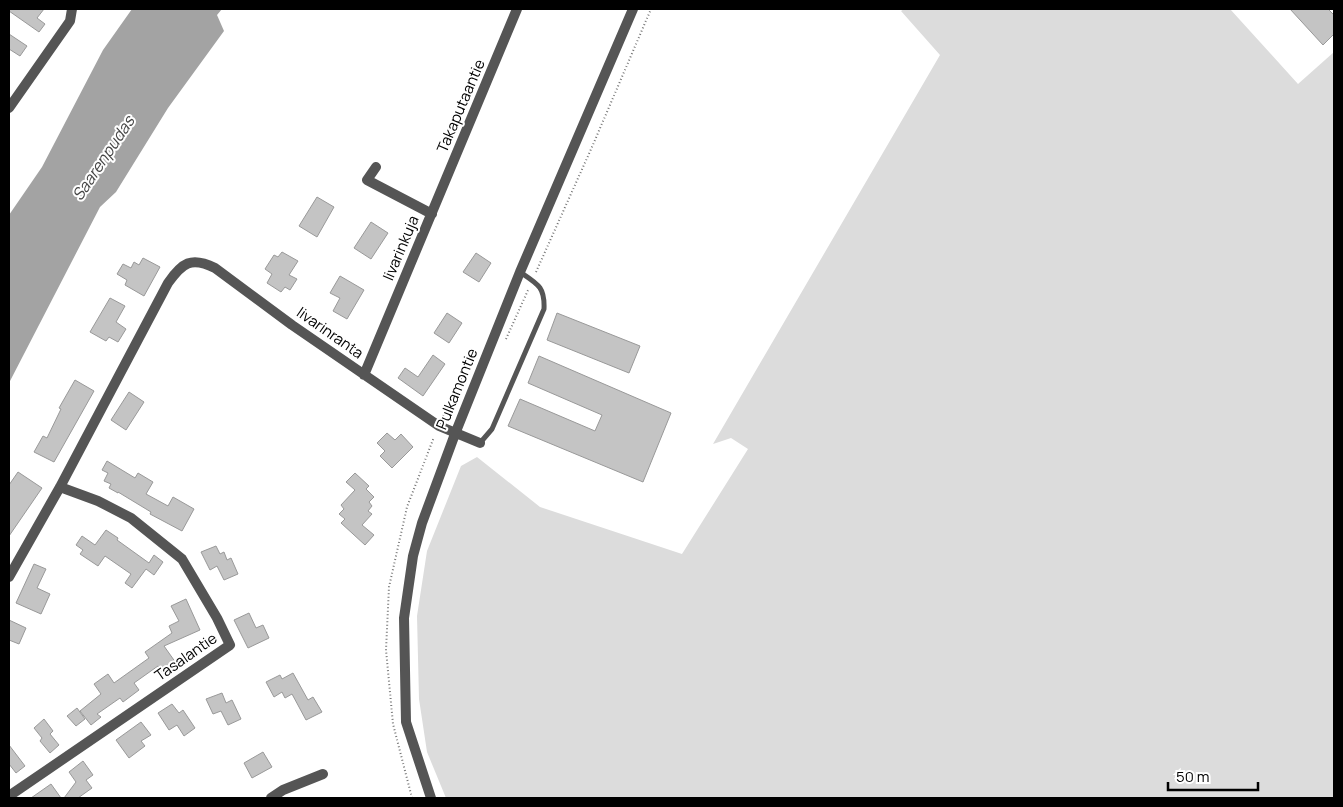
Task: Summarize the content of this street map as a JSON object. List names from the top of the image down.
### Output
{
  "streets": {
    "street": [
      "Takaputaantie",
      "Iivarinkuja",
      "Iivarinranta",
      "Pulkamontie",
      "Tasalantie"
    ]
  },
  "crossings": [
    ["Takaputaantie", "Iivarinkuja"],
    ["Iivarinkuja", "Iivarinranta"],
    ["Iivarinranta", "Pulkamontie"],
    ["Iivarinranta", "Tasalantie"]
  ],
  "water": ["Saarenpudas"],
  "scale_bar": "50 m"
}
